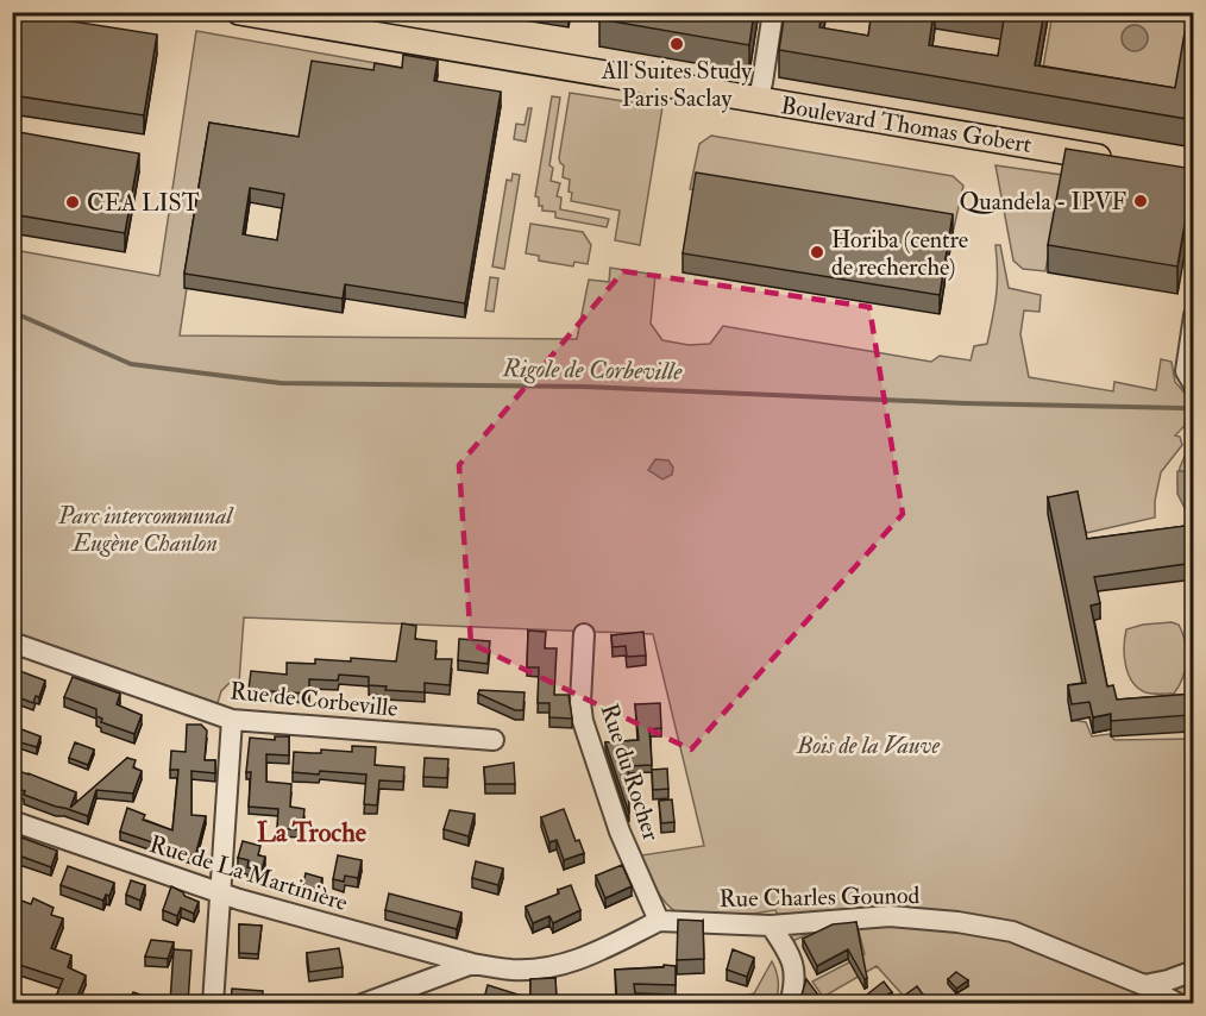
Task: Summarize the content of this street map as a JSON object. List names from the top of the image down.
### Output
{
  "streets": {
    "main road": ["Boulevard Thomas Gobert"],
    "street": [
      "Rue de Corbeville",
      "Rue du Rocher",
      "Rue de La Martinière",
      "Rue Charles Gounod"
    ]
  },
  "crossings": [
    ["Rue du Rocher", "Rue de La Martinière"],
    ["Rue du Rocher", "Rue Charles Gounod"],
    ["Rue de La Martinière", "Rue Charles Gounod"]
  ],
  "districts": ["La Troche"],
  "water": ["Rigole de Corbeville"],
  "parks": ["Parc intercommunal Eugène Chanlon", "Bois de la Vauve"],
  "places": [
    "All Suites Study Paris Saclay",
    "Quandela - IPVF",
    "CEA LIST",
    "Horiba (centre de recherche)"
  ]
}
